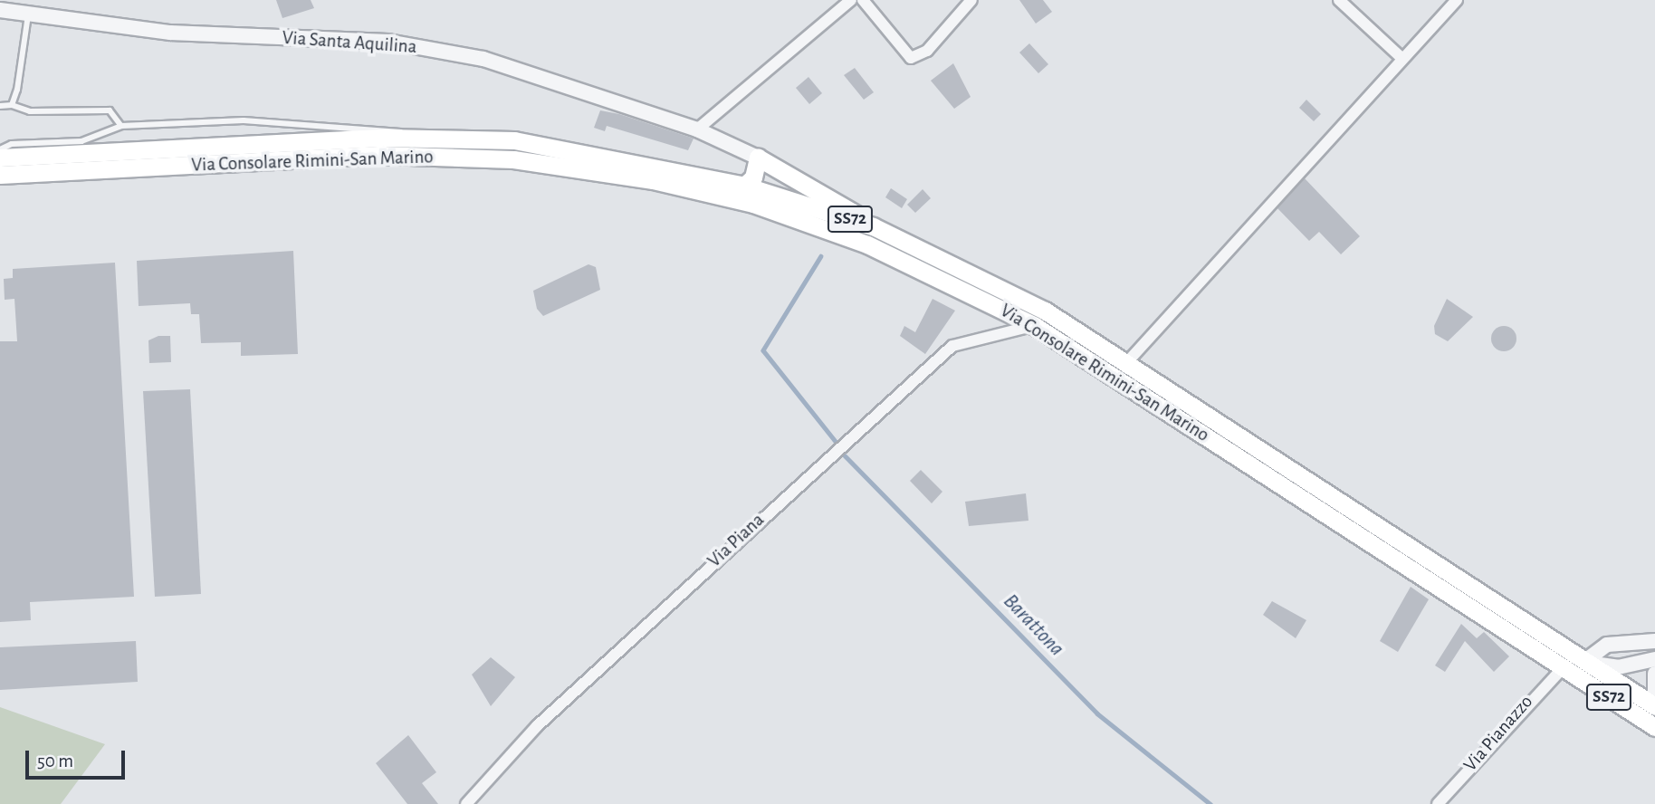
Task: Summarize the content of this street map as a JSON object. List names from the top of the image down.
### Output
{
  "streets": {
    "main road": ["Via Consolare Rimini-San Marino", "SS72"],
    "street": ["Via Santa Aquilina", "Via Piana", "Via Pianazzo"]
  },
  "crossings": [
    ["Via Santa Aquilina", "Via Consolare Rimini-San Marino"],
    ["Via Consolare Rimini-San Marino", "Via Piana"],
    ["Via Consolare Rimini-San Marino", "Via Pianazzo"]
  ],
  "water": ["Barattona"],
  "scale_bar": "50 m"
}
